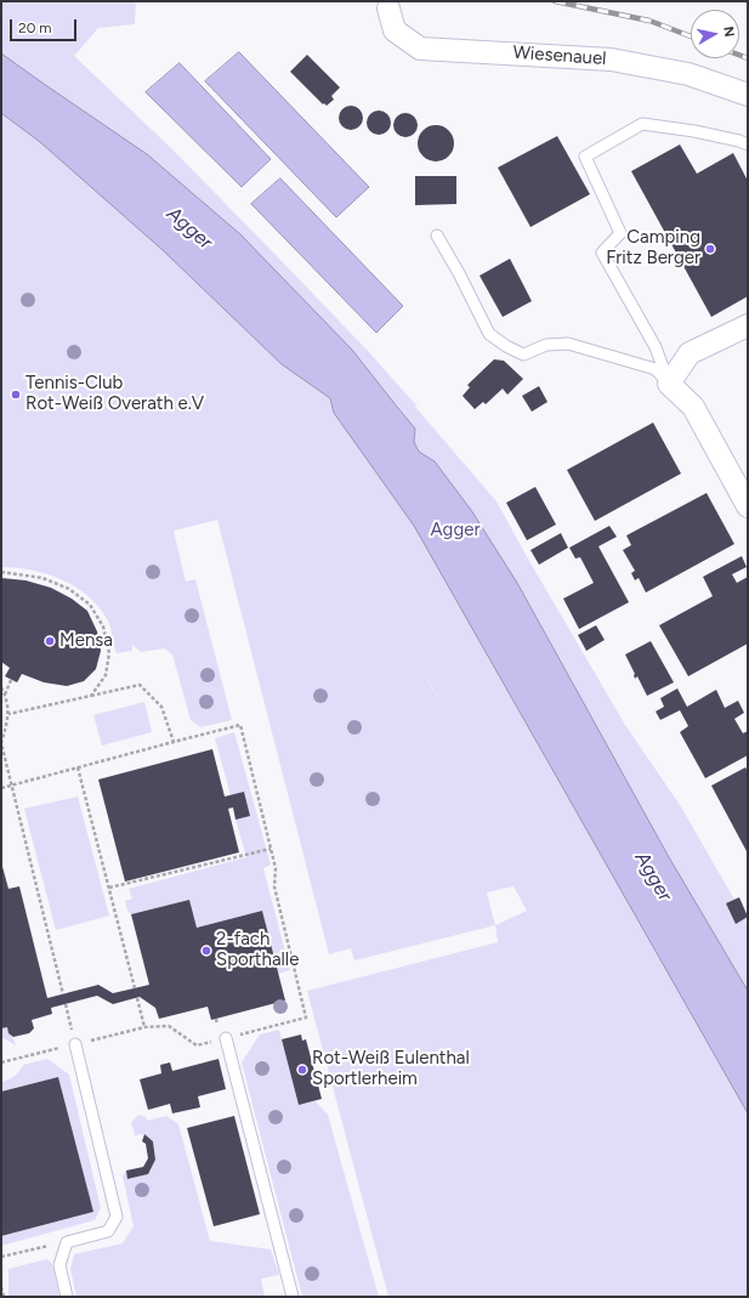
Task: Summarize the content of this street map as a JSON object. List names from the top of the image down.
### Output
{
  "streets": {
    "street": ["Wiesenauel"]
  },
  "water": ["Agger"],
  "parks": ["Agger"],
  "places": [
    "Camping Fritz Berger",
    "Tennis-Club Rot-Weiß Overath e.V",
    "Mensa",
    "2-fach Sporthalle",
    "Rot-Weiß Eulenthal Sportlerheim"
  ],
  "scale_bar": "20 m",
  "north": "right"
}
